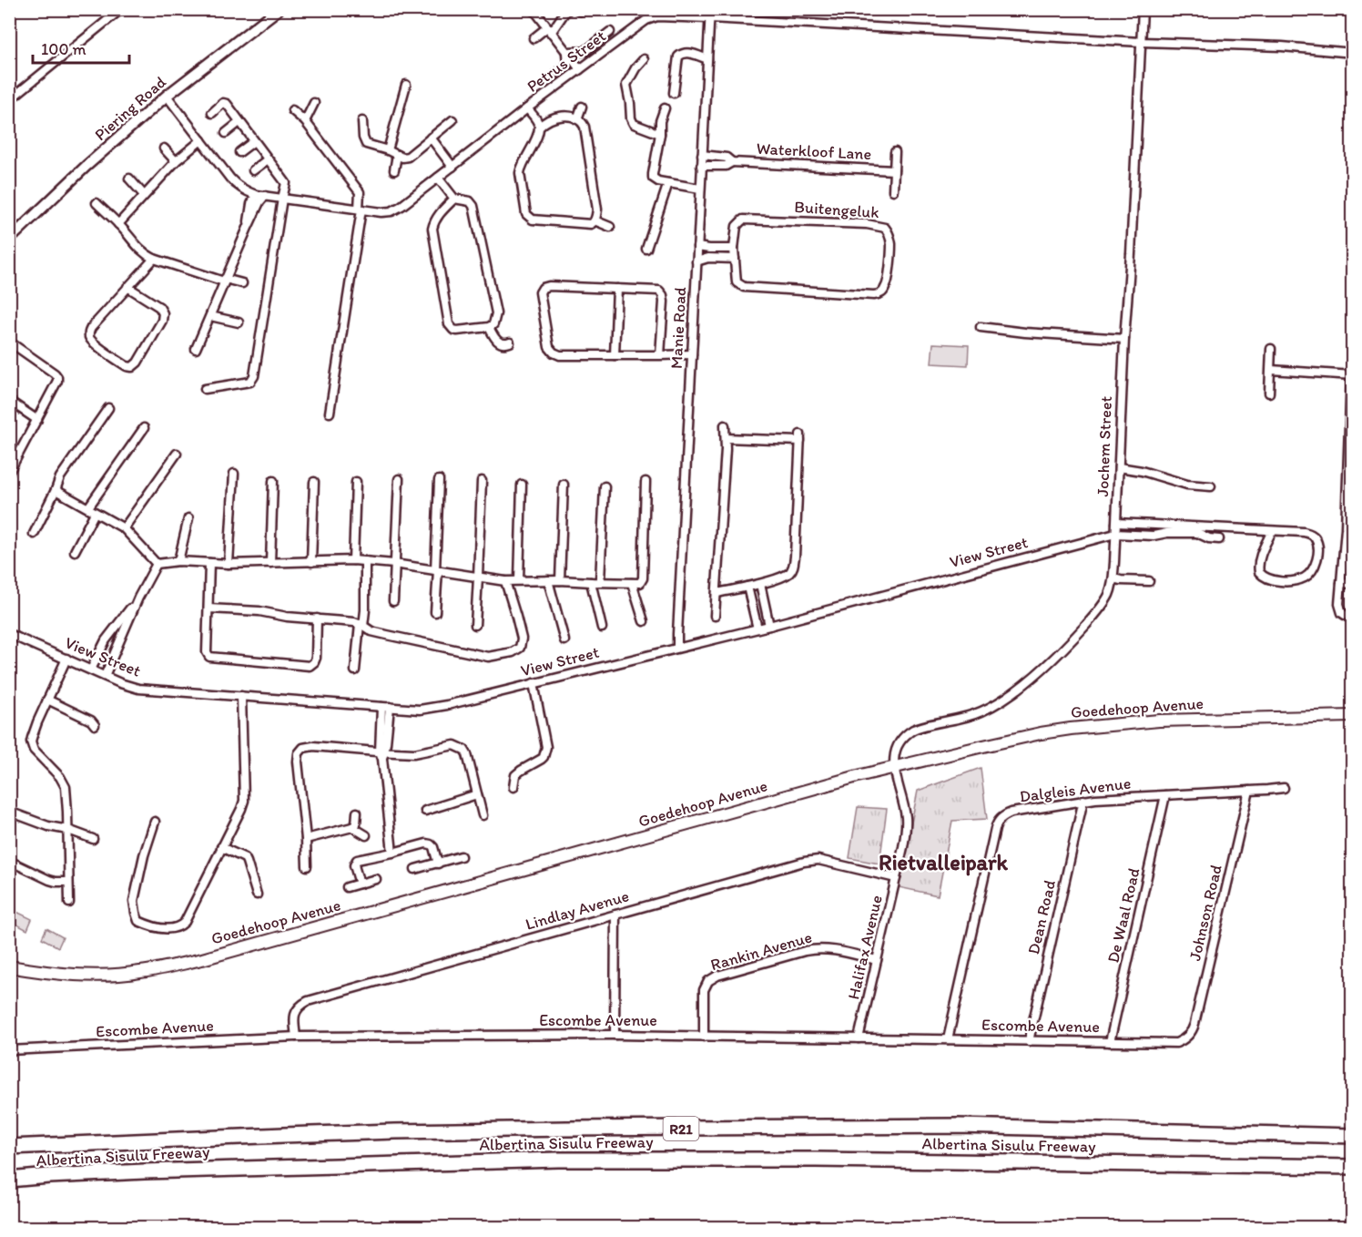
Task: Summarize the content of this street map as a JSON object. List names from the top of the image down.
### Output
{
  "streets": {
    "highway": ["R21", "Albertina Sisulu Freeway"],
    "main road": ["Goedehoop Avenue"],
    "street": [
      "Petrus Street",
      "Piering Road",
      "Waterkloof Lane",
      "Buitengeluk",
      "Manie Road",
      "Jochem Street",
      "View Street",
      "Dalgleis Avenue",
      "Lindlay Avenue",
      "Johnson Road",
      "De Waal Road",
      "Dean Road",
      "Halifax Avenue",
      "Rankin Avenue",
      "Escombe Avenue"
    ]
  },
  "crossings": [
    ["Petrus Street", "Piering Road"],
    ["Petrus Street", "Manie Road"],
    ["Petrus Street", "Jochem Street"],
    ["Waterkloof Lane", "Manie Road"],
    ["Manie Road", "View Street"],
    ["Jochem Street", "View Street"],
    ["Jochem Street", "Goedehoop Avenue"],
    ["Jochem Street", "Halifax Avenue"],
    ["Goedehoop Avenue", "Halifax Avenue"],
    ["Dalgleis Avenue", "Johnson Road"],
    ["Dalgleis Avenue", "De Waal Road"],
    ["Dalgleis Avenue", "Dean Road"],
    ["Dalgleis Avenue", "Escombe Avenue"],
    ["Lindlay Avenue", "Halifax Avenue"],
    ["Lindlay Avenue", "Escombe Avenue"],
    ["Johnson Road", "Escombe Avenue"],
    ["De Waal Road", "Escombe Avenue"],
    ["Dean Road", "Escombe Avenue"],
    ["Halifax Avenue", "Rankin Avenue"],
    ["Halifax Avenue", "Escombe Avenue"],
    ["Rankin Avenue", "Escombe Avenue"]
  ],
  "districts": ["Rietvalleipark"],
  "scale_bar": "100 m"
}
